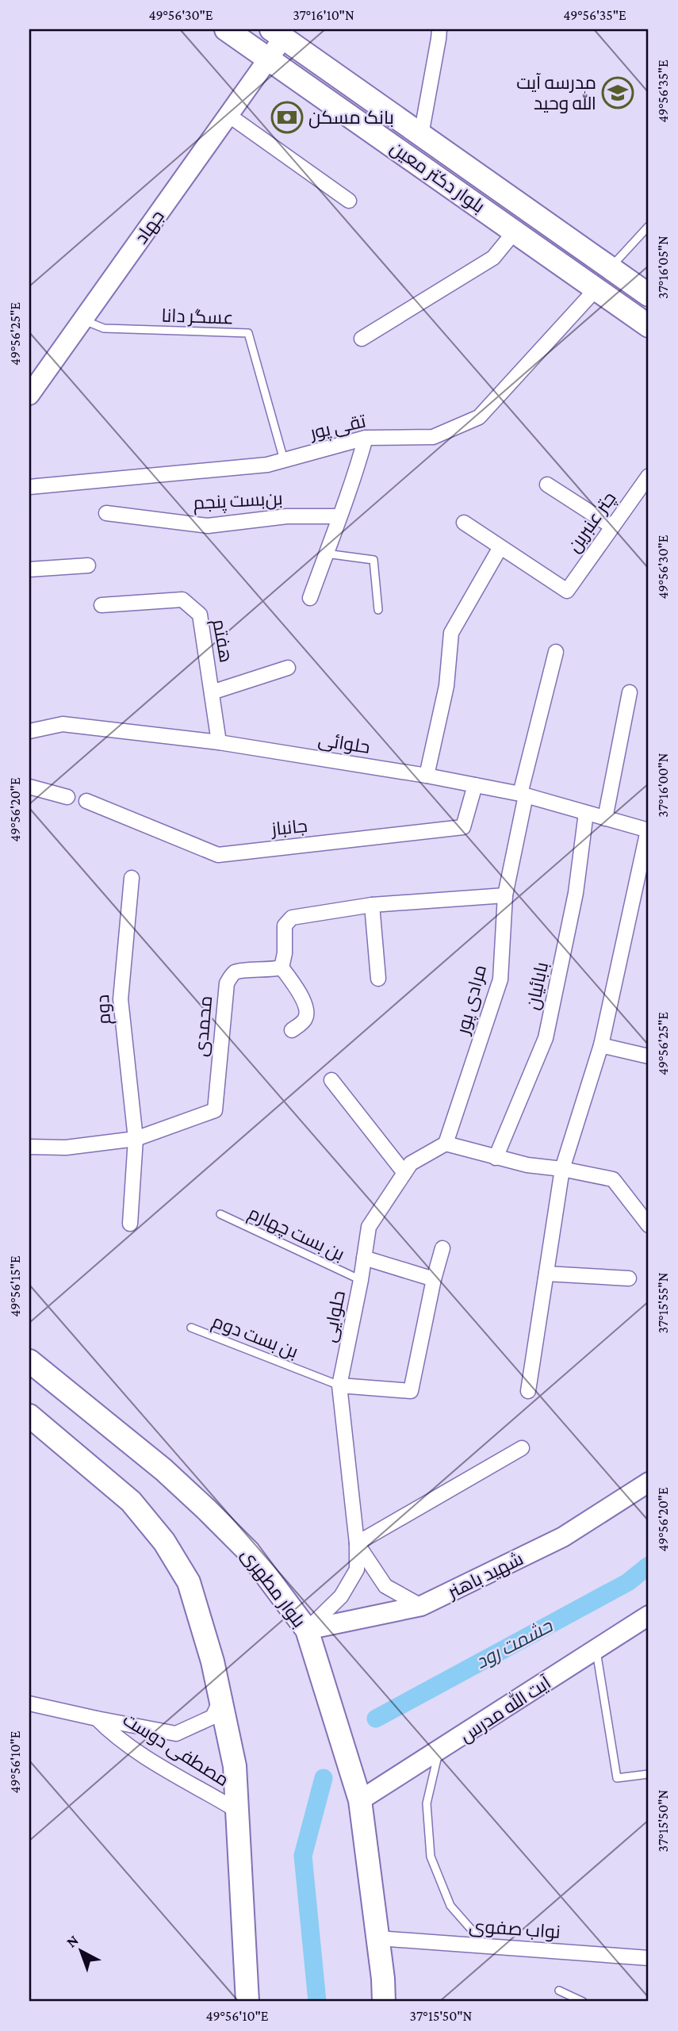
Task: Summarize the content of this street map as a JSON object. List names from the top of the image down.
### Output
{
  "streets": {
    "main road": [
      "بلوار دکتر معین",
      "جهاد",
      "شهید باهنر",
      "بلوار مطهری",
      "آیت الله مدرس"
    ],
    "street": [
      "تقی پور",
      "بن‌بست پنجم",
      "چتر عنبرین",
      "هفتم",
      "حلوائی",
      "جانباز",
      "بابائیان",
      "مرادی پور",
      "دوم",
      "محمدی",
      "حلوایی",
      "مصطفی دوست",
      "نواب صفوی"
    ],
    "lane": ["عسگر دانا", "بن بست چهارم", "بن بست دوم"]
  },
  "crossings": [
    ["بلوار دکتر معین", "جهاد"],
    ["بلوار دکتر معین", "تقی پور"],
    ["جهاد", "عسگر دانا"],
    ["عسگر دانا", "تقی پور"],
    ["هفتم", "حلوائی"],
    ["حلوائی", "جانباز"],
    ["حلوائی", "بابائیان"],
    ["حلوائی", "مرادی پور"],
    ["مرادی پور", "حلوایی"],
    ["دوم", "محمدی"],
    ["بن بست چهارم", "حلوایی"],
    ["حلوایی", "بن بست دوم"],
    ["حلوایی", "شهید باهنر"],
    ["حلوایی", "بلوار مطهری"],
    ["شهید باهنر", "بلوار مطهری"],
    ["بلوار مطهری", "آیت الله مدرس"],
    ["بلوار مطهری", "نواب صفوی"]
  ],
  "water": ["حشمت رود"],
  "places": {
    "school or university": ["مدرسه آیت الله وحید"],
    "bank": ["بانک مسکن"]
  },
  "north": "top left",
  "coordinates": [
    "49°56'30\"E",
    "37°16'10\"N",
    "49°56'35\"E",
    "37°16'05\"N",
    "49°56'25\"E",
    "37°16'00\"N",
    "49°56'20\"E",
    "49°56'15\"E",
    "37°15'55\"N",
    "49°56'10\"E",
    "37°15'50\"N"
  ]
}
